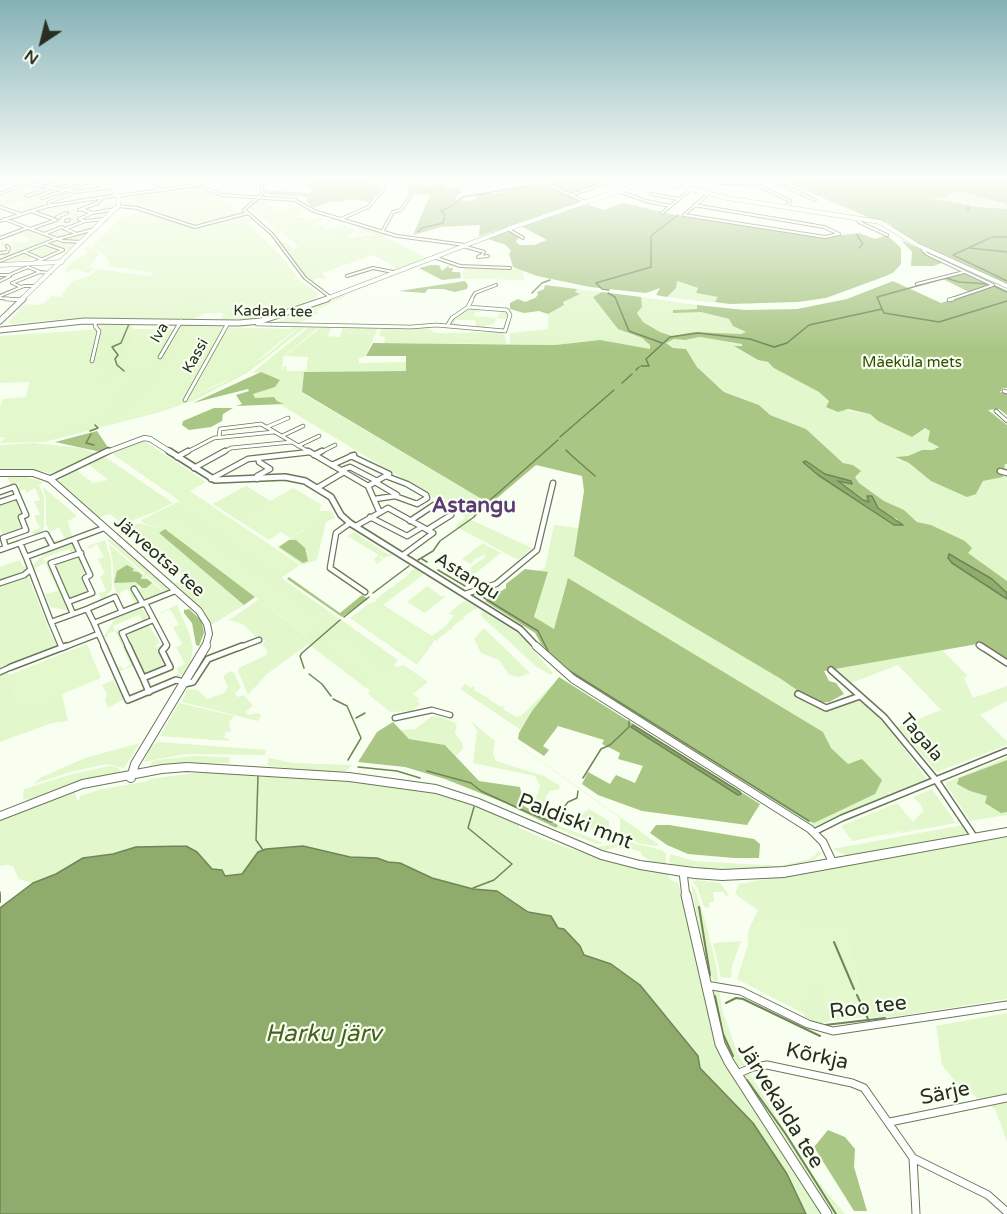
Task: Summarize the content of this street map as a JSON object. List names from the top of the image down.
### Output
{
  "streets": {
    "main road": ["Kadaka tee", "Järveotsa tee", "Paldiski mnt"],
    "street": [
      "Iva",
      "Kassi",
      "Astangu",
      "Tagala",
      "Roo tee",
      "Kõrkja",
      "Särje",
      "Järvekalda tee"
    ]
  },
  "crossings": [
    ["Kadaka tee", "Iva"],
    ["Kadaka tee", "Kassi"],
    ["Järveotsa tee", "Paldiski mnt"],
    ["Astangu", "Paldiski mnt"],
    ["Tagala", "Paldiski mnt"],
    ["Paldiski mnt", "Järvekalda tee"],
    ["Roo tee", "Järvekalda tee"],
    ["Kõrkja", "Särje"],
    ["Kõrkja", "Järvekalda tee"]
  ],
  "districts": ["Astangu"],
  "water": ["Harku järv"],
  "parks": ["Mäeküla mets"],
  "north": "bottom left"
}
